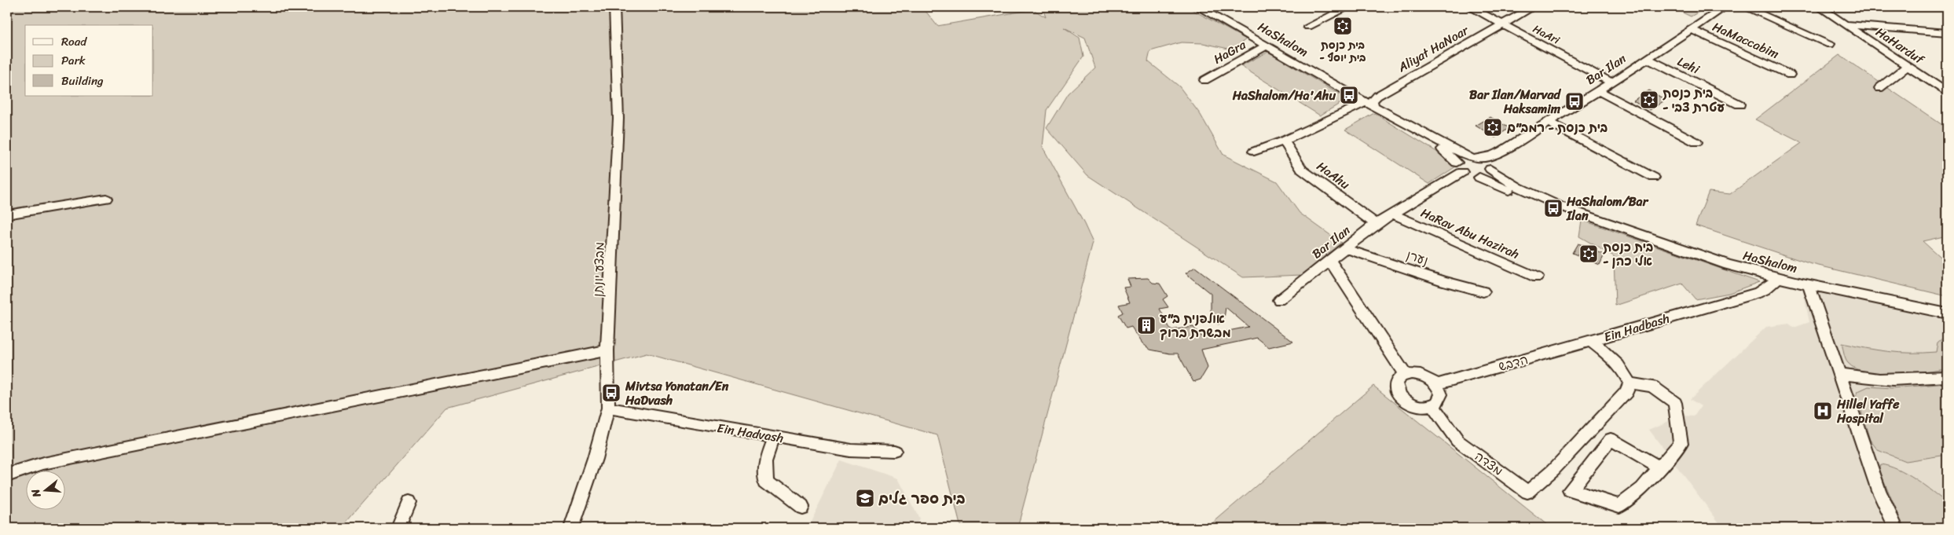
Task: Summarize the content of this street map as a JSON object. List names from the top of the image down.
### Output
{
  "streets": {
    "street": [
      "HaAri",
      "HaShalom",
      "HaMaccabim",
      "HaHarduf",
      "Aliyat HaNoar",
      "HaGra",
      "Lehi",
      "Bar Ilan",
      "HaAhu",
      "HaRav Abu Hazirah",
      "נערן",
      "מבצע יונתן",
      "Ein Hadbash",
      "הדבש",
      "Ein Hadvash",
      "מצדה"
    ]
  },
  "crossings": [
    ["HaAri", "Aliyat HaNoar"],
    ["HaAri", "Bar Ilan"],
    ["HaShalom", "Aliyat HaNoar"],
    ["HaShalom", "HaGra"],
    ["HaShalom", "Bar Ilan"],
    ["HaShalom", "Ein Hadbash"],
    ["HaMaccabim", "Bar Ilan"],
    ["Lehi", "Bar Ilan"],
    ["Bar Ilan", "HaAhu"],
    ["Bar Ilan", "HaRav Abu Hazirah"],
    ["Bar Ilan", "נערן"],
    ["מבצע יונתן", "Ein Hadvash"],
    ["Ein Hadbash", "הדבש"],
    ["Ein Hadbash", "מצדה"],
    ["הדבש", "מצדה"]
  ],
  "places": {
    "synagogue": [
      "בית כנסת - בית יוסף",
      "בית כנסת - עטרת צבי",
      "בית כנסת - רמב\"ם",
      "בית כנסת - אלי כהן"
    ],
    "bus stop": [
      "HaShalom/Ha'Ahu",
      "Bar Ilan/Marvad Haksamim",
      "HaShalom/Bar Ilan",
      "Mivtsa Yonatan/En HaDvash"
    ],
    "building": ["אולפנית ב\"ע מבשרת ברוך"],
    "hospital": ["Hillel Yaffe Hospital"],
    "school or university": ["בית ספר גלים"]
  },
  "legend": ["Road", "Park", "Building"],
  "north": "left"
}
